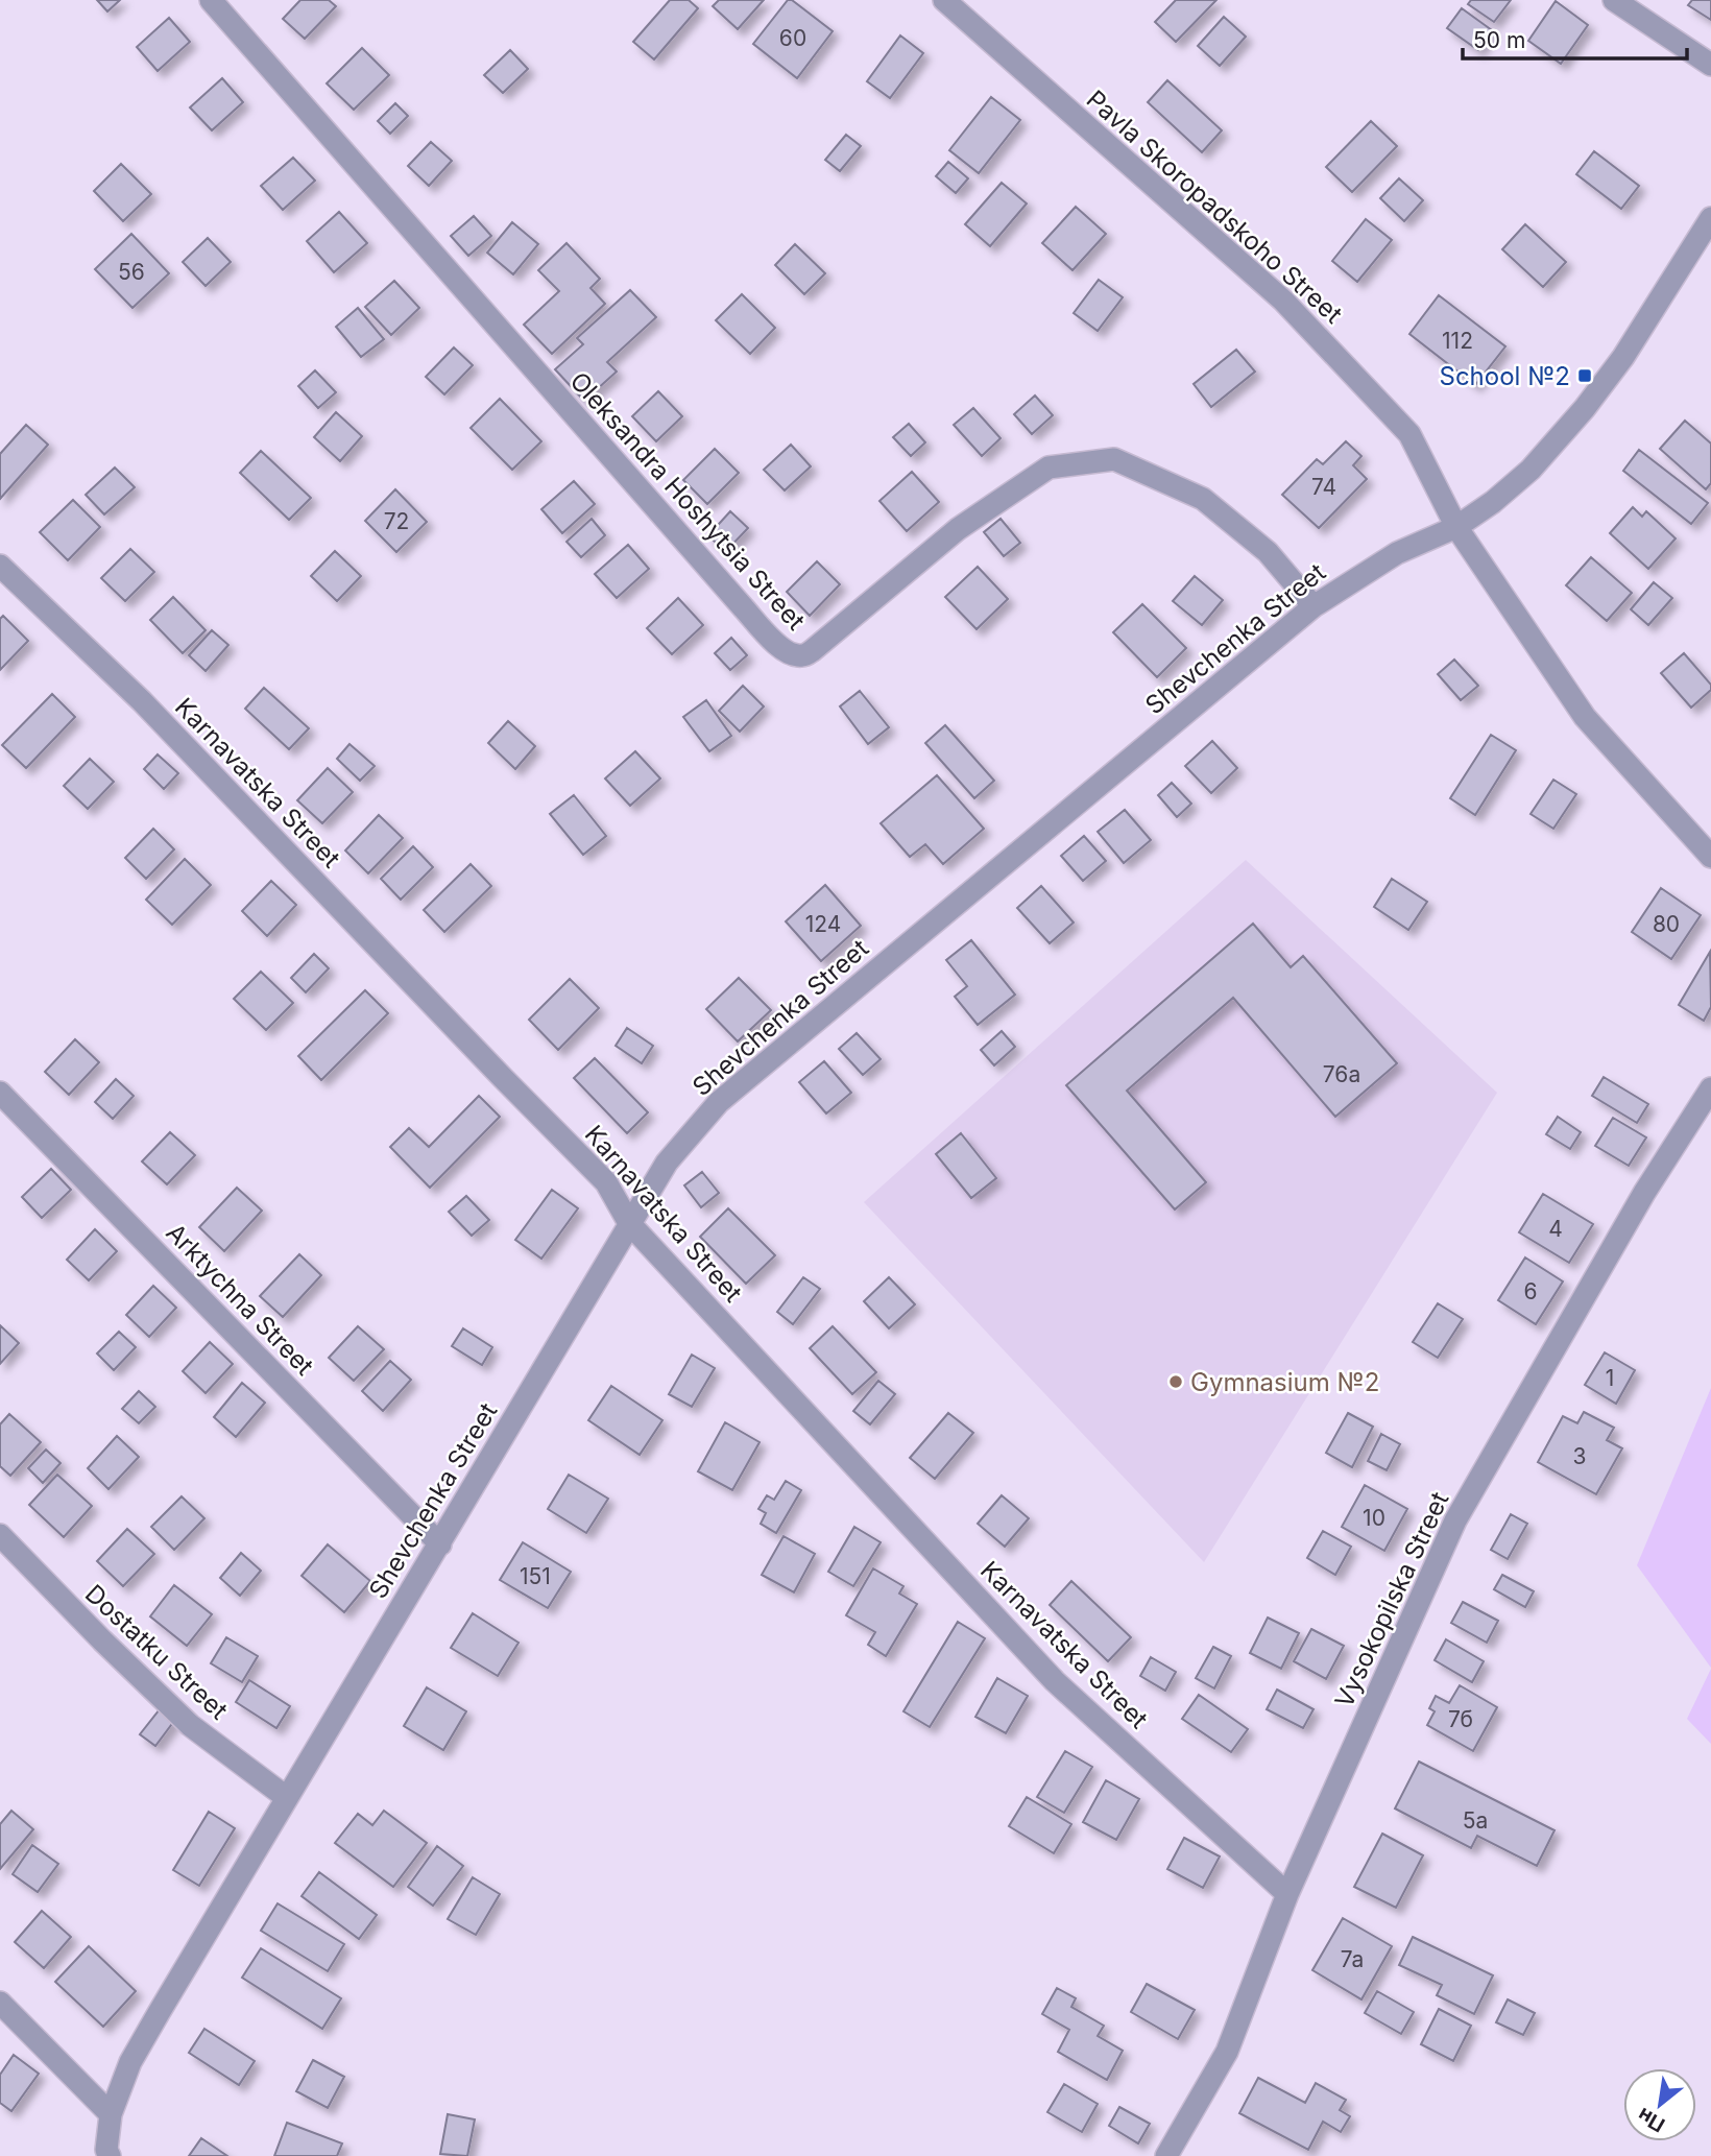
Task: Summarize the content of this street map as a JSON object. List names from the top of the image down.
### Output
{
  "streets": {
    "street": [
      "Pavla Skoropadskoho Street",
      "Oleksandra Hoshytsia Street",
      "Shevchenka Street",
      "Karnavatska Street",
      "Arktychna Street",
      "Vysokopilska Street",
      "Dostatku Street"
    ]
  },
  "crossings": [
    ["Pavla Skoropadskoho Street", "Shevchenka Street"],
    ["Oleksandra Hoshytsia Street", "Shevchenka Street"],
    ["Shevchenka Street", "Karnavatska Street"],
    ["Shevchenka Street", "Arktychna Street"],
    ["Shevchenka Street", "Dostatku Street"],
    ["Karnavatska Street", "Vysokopilska Street"]
  ],
  "places": {
    "transit": ["School №2"],
    "other": ["Gymnasium №2"]
  },
  "house_numbers": [
    "60",
    "56",
    "112",
    "74",
    "72",
    "124",
    "80",
    "76а",
    "4",
    "6",
    "1",
    "3",
    "10",
    "151",
    "7б",
    "5а",
    "7а"
  ],
  "scale_bar": "50 m",
  "north": "bottom left"
}
